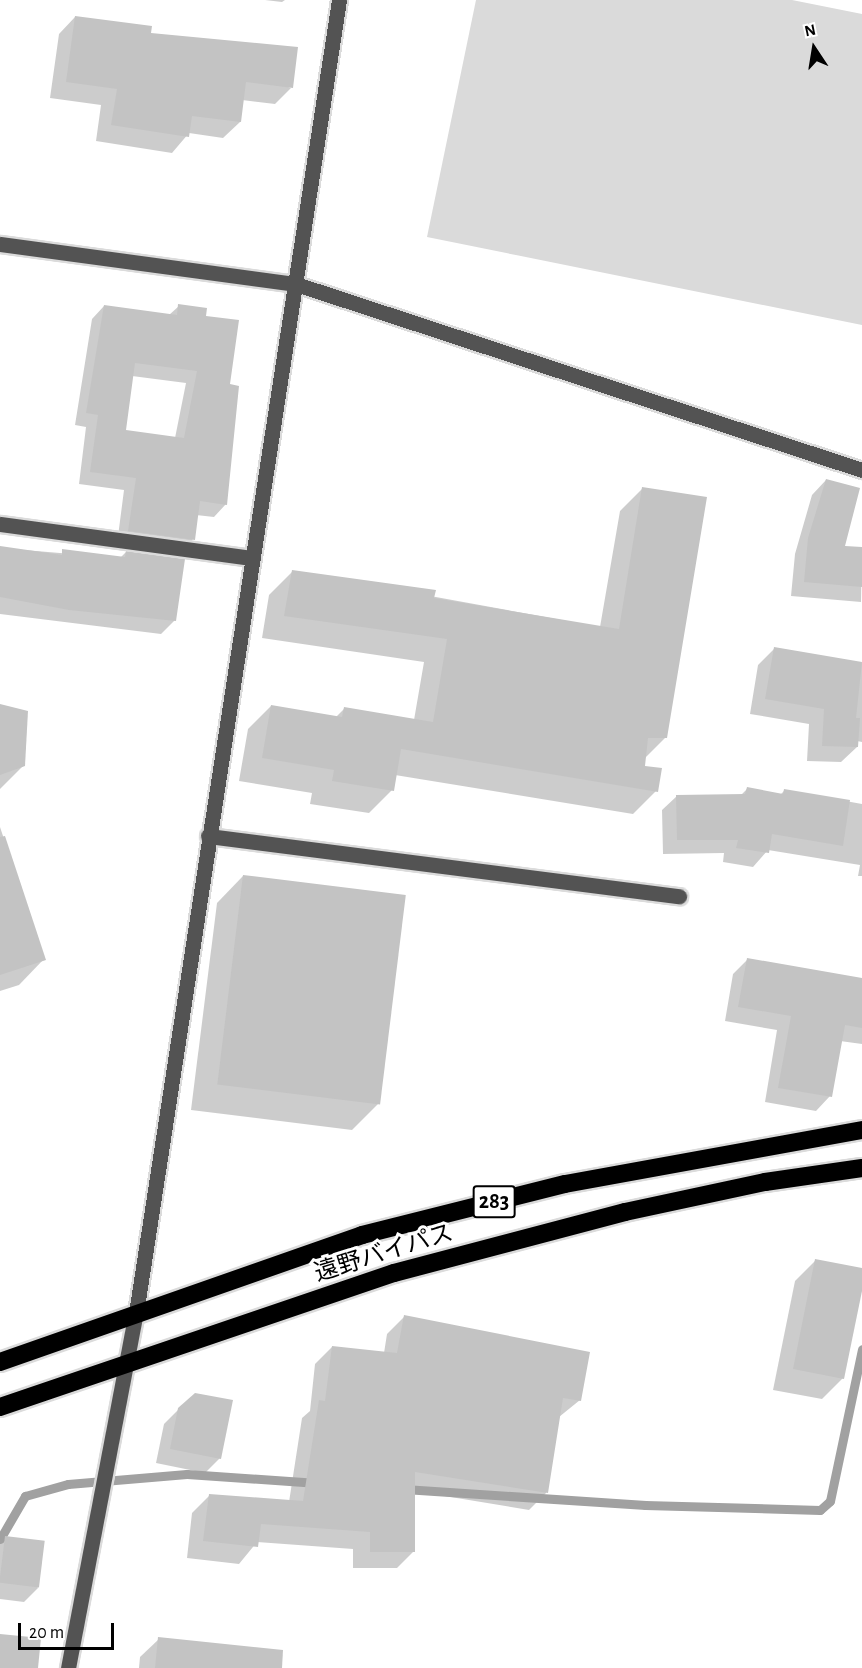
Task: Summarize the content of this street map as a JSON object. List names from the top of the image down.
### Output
{
  "streets": {
    "highway": ["283", "遠野バイパス"]
  },
  "scale_bar": "20 m",
  "north": "top"
}
